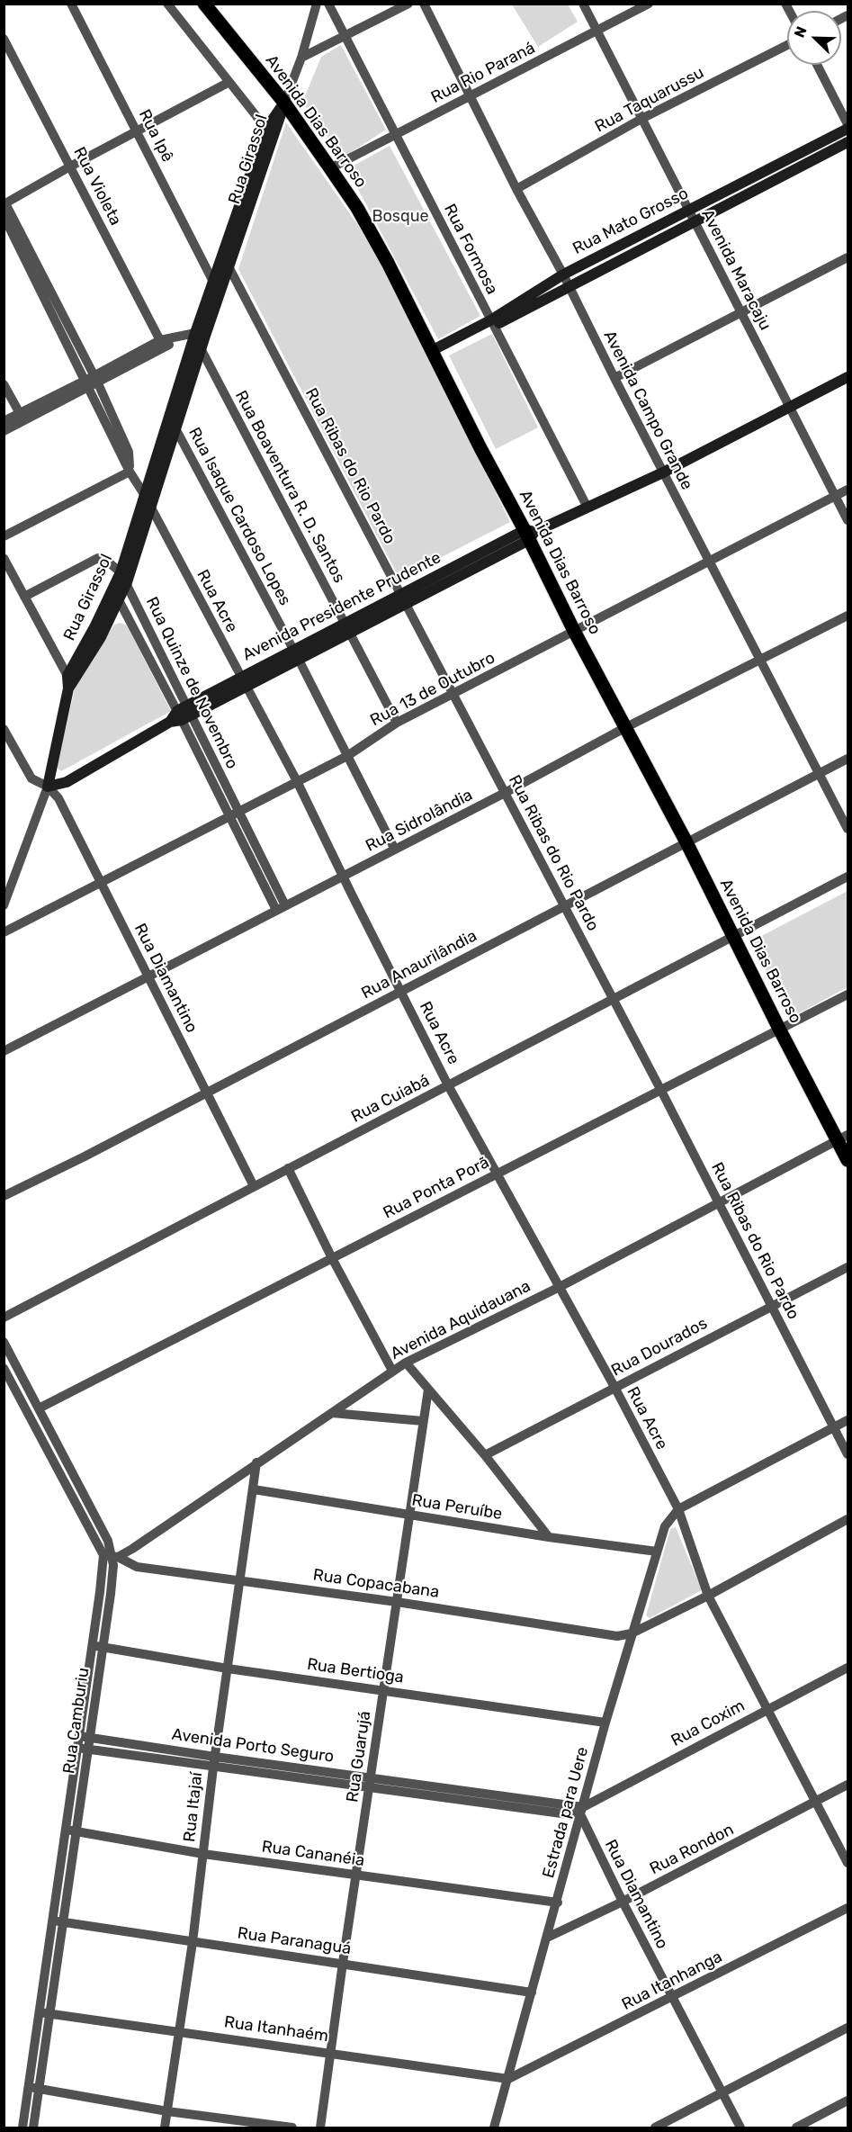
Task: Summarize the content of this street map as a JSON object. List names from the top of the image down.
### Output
{
  "streets": {
    "main road": ["Avenida Dias Barroso"],
    "street": [
      "Rua Rio Paraná",
      "Rua Taquarussu",
      "Rua Ipê",
      "Rua Girassol",
      "Rua Violeta",
      "Rua Mato Grosso",
      "Rua Formosa",
      "Avenida Maracaju",
      "Avenida Campo Grande",
      "Rua Ribas do Rio Pardo",
      "Rua Boaventura R. D. Santos",
      "Rua Isaque Cardoso Lopes",
      "Rua Acre",
      "Avenida Presidente Prudente",
      "Rua Quinze de Novembro",
      "Rua 13 de Outubro",
      "Rua Sidrolândia",
      "Rua Anaurilândia",
      "Rua Diamantino",
      "Rua Cuiabá",
      "Rua Ponta Porã",
      "Avenida Aquidauana",
      "Rua Dourados",
      "Rua Peruíbe",
      "Rua Copacabana",
      "Rua Bertioga",
      "Rua Camburiu",
      "Rua Coxim",
      "Avenida Porto Seguro",
      "Rua Guarujá",
      "Rua Itajaí",
      "Estrada para Uere",
      "Rua Rondon",
      "Rua Cananéia",
      "Rua Paranaguá",
      "Rua Itanhanga",
      "Rua Itanhaém"
    ]
  },
  "crossings": [
    ["Rua Rio Paraná", "Avenida Dias Barroso"],
    ["Rua Rio Paraná", "Rua Formosa"],
    ["Rua Rio Paraná", "Avenida Maracaju"],
    ["Rua Rio Paraná", "Avenida Campo Grande"],
    ["Rua Taquarussu", "Avenida Maracaju"],
    ["Rua Taquarussu", "Avenida Campo Grande"],
    ["Avenida Dias Barroso", "Rua Girassol"],
    ["Avenida Dias Barroso", "Rua Mato Grosso"],
    ["Avenida Dias Barroso", "Avenida Presidente Prudente"],
    ["Avenida Dias Barroso", "Rua 13 de Outubro"],
    ["Avenida Dias Barroso", "Rua Sidrolândia"],
    ["Avenida Dias Barroso", "Rua Anaurilândia"],
    ["Avenida Dias Barroso", "Rua Cuiabá"],
    ["Avenida Dias Barroso", "Rua Ponta Porã"],
    ["Avenida Dias Barroso", "Avenida Aquidauana"],
    ["Rua Ipê", "Rua Girassol"],
    ["Rua Girassol", "Rua Ribas do Rio Pardo"],
    ["Rua Girassol", "Rua Boaventura R. D. Santos"],
    ["Rua Girassol", "Rua Isaque Cardoso Lopes"],
    ["Rua Girassol", "Rua Acre"],
    ["Rua Girassol", "Avenida Presidente Prudente"],
    ["Rua Girassol", "Rua Quinze de Novembro"],
    ["Rua Girassol", "Rua Diamantino"],
    ["Rua Mato Grosso", "Rua Formosa"],
    ["Rua Mato Grosso", "Avenida Maracaju"],
    ["Rua Mato Grosso", "Avenida Campo Grande"],
    ["Rua Formosa", "Avenida Presidente Prudente"],
    ["Avenida Maracaju", "Avenida Presidente Prudente"],
    ["Avenida Maracaju", "Rua 13 de Outubro"],
    ["Avenida Campo Grande", "Avenida Presidente Prudente"],
    ["Avenida Campo Grande", "Rua 13 de Outubro"],
    ["Avenida Campo Grande", "Rua Sidrolândia"],
    ["Avenida Campo Grande", "Rua Anaurilândia"],
    ["Rua Ribas do Rio Pardo", "Avenida Presidente Prudente"],
    ["Rua Ribas do Rio Pardo", "Rua 13 de Outubro"],
    ["Rua Ribas do Rio Pardo", "Rua Sidrolândia"],
    ["Rua Ribas do Rio Pardo", "Rua Anaurilândia"],
    ["Rua Ribas do Rio Pardo", "Rua Cuiabá"],
    ["Rua Ribas do Rio Pardo", "Rua Ponta Porã"],
    ["Rua Ribas do Rio Pardo", "Avenida Aquidauana"],
    ["Rua Ribas do Rio Pardo", "Rua Dourados"],
    ["Rua Boaventura R. D. Santos", "Avenida Presidente Prudente"],
    ["Rua Boaventura R. D. Santos", "Rua 13 de Outubro"],
    ["Rua Isaque Cardoso Lopes", "Avenida Presidente Prudente"],
    ["Rua Isaque Cardoso Lopes", "Rua 13 de Outubro"],
    ["Rua Isaque Cardoso Lopes", "Rua Sidrolândia"],
    ["Rua Acre", "Avenida Presidente Prudente"],
    ["Rua Acre", "Rua 13 de Outubro"],
    ["Rua Acre", "Rua Sidrolândia"],
    ["Rua Acre", "Rua Anaurilândia"],
    ["Rua Acre", "Rua Cuiabá"],
    ["Rua Acre", "Rua Ponta Porã"],
    ["Rua Acre", "Avenida Aquidauana"],
    ["Rua Acre", "Rua Dourados"],
    ["Rua Acre", "Rua Coxim"],
    ["Rua Acre", "Estrada para Uere"],
    ["Rua Acre", "Rua Rondon"],
    ["Avenida Presidente Prudente", "Rua Quinze de Novembro"],
    ["Avenida Presidente Prudente", "Rua Diamantino"],
    ["Rua Quinze de Novembro", "Rua 13 de Outubro"],
    ["Rua Quinze de Novembro", "Rua Sidrolândia"],
    ["Rua 13 de Outubro", "Rua Diamantino"],
    ["Rua Sidrolândia", "Rua Diamantino"],
    ["Rua Anaurilândia", "Rua Diamantino"],
    ["Rua Diamantino", "Rua Cuiabá"],
    ["Rua Diamantino", "Rua Coxim"],
    ["Rua Diamantino", "Avenida Porto Seguro"],
    ["Rua Diamantino", "Estrada para Uere"],
    ["Rua Diamantino", "Rua Rondon"],
    ["Rua Diamantino", "Rua Itanhanga"],
    ["Rua Ponta Porã", "Rua Camburiu"],
    ["Avenida Aquidauana", "Rua Copacabana"],
    ["Avenida Aquidauana", "Rua Camburiu"],
    ["Avenida Aquidauana", "Rua Itajaí"],
    ["Rua Peruíbe", "Rua Guarujá"],
    ["Rua Peruíbe", "Rua Itajaí"],
    ["Rua Peruíbe", "Estrada para Uere"],
    ["Rua Copacabana", "Rua Camburiu"],
    ["Rua Copacabana", "Rua Guarujá"],
    ["Rua Copacabana", "Rua Itajaí"],
    ["Rua Copacabana", "Estrada para Uere"],
    ["Rua Bertioga", "Rua Camburiu"],
    ["Rua Bertioga", "Rua Guarujá"],
    ["Rua Bertioga", "Rua Itajaí"],
    ["Rua Bertioga", "Estrada para Uere"],
    ["Rua Camburiu", "Avenida Porto Seguro"],
    ["Rua Camburiu", "Rua Cananéia"],
    ["Rua Camburiu", "Rua Paranaguá"],
    ["Rua Camburiu", "Rua Itanhaém"],
    ["Rua Coxim", "Avenida Porto Seguro"],
    ["Rua Coxim", "Estrada para Uere"],
    ["Avenida Porto Seguro", "Rua Guarujá"],
    ["Avenida Porto Seguro", "Rua Itajaí"],
    ["Avenida Porto Seguro", "Estrada para Uere"],
    ["Rua Guarujá", "Rua Cananéia"],
    ["Rua Guarujá", "Rua Paranaguá"],
    ["Rua Guarujá", "Rua Itanhaém"],
    ["Rua Itajaí", "Rua Cananéia"],
    ["Rua Itajaí", "Rua Paranaguá"],
    ["Rua Itajaí", "Rua Itanhaém"],
    ["Estrada para Uere", "Rua Rondon"],
    ["Estrada para Uere", "Rua Cananéia"],
    ["Estrada para Uere", "Rua Paranaguá"],
    ["Estrada para Uere", "Rua Itanhanga"],
    ["Estrada para Uere", "Rua Itanhaém"],
    ["Rua Itanhanga", "Rua Itanhaém"]
  ],
  "parks": ["Bosque"],
  "north": "top left"
}
